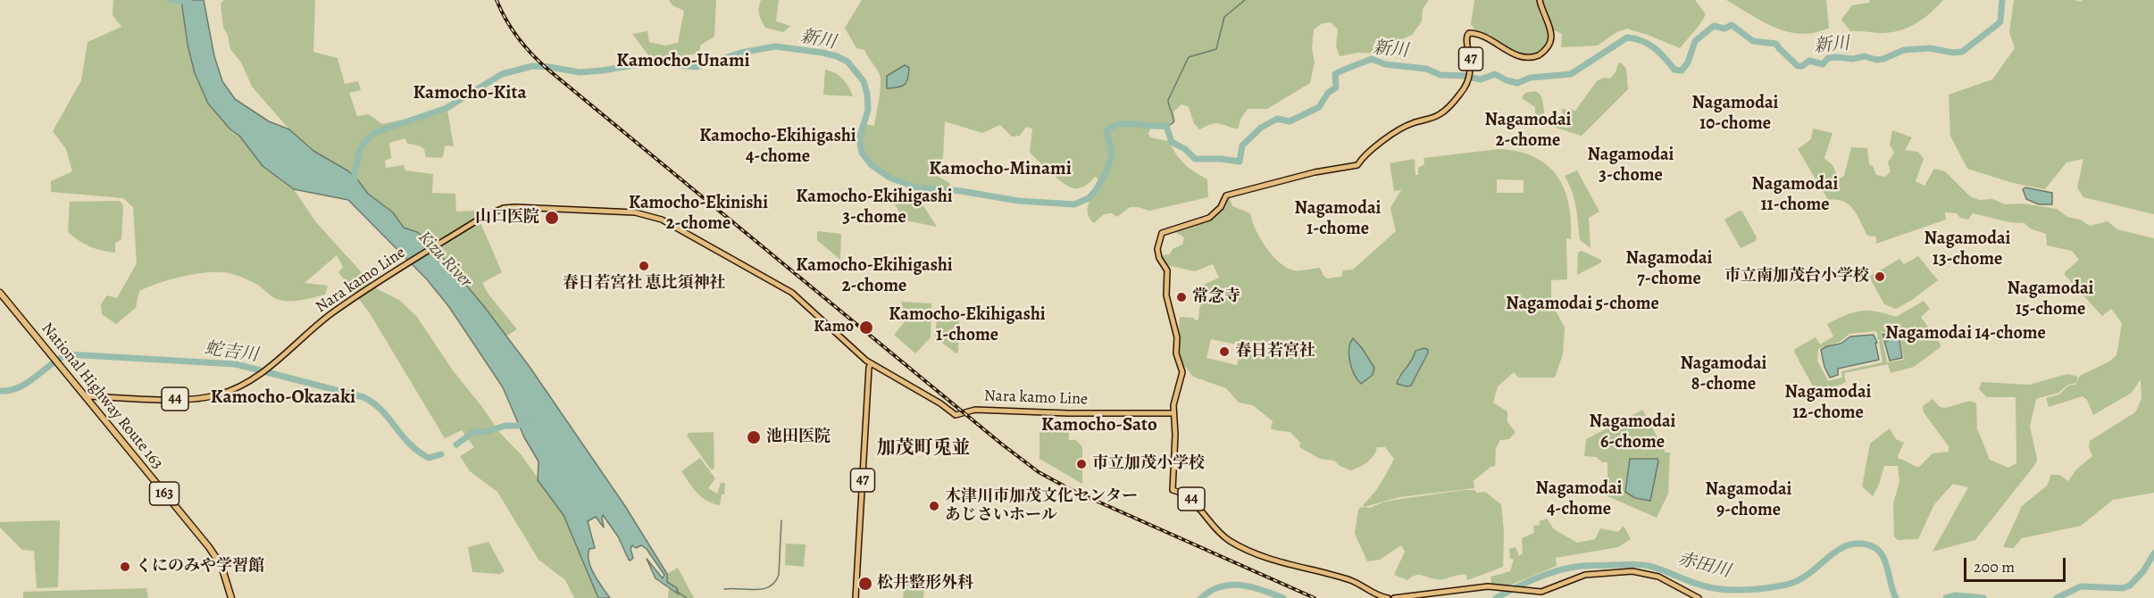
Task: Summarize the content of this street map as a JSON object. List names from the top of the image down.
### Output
{
  "streets": {
    "highway": ["National Highway Route 163", "163"],
    "main road": ["47", "Nara kamo Line", "44"]
  },
  "crossings": [
    ["47", "Nara kamo Line"],
    ["47", "44"],
    ["Nara kamo Line", "National Highway Route 163"],
    ["Nara kamo Line", "44"]
  ],
  "districts": [
    "Kamocho-Unami",
    "Kamocho-Kita",
    "Nagamodai 10-chome",
    "Nagamodai 2-chome",
    "Kamocho-Ekihigashi 4-chome",
    "Nagamodai 3-chome",
    "Kamocho-Minami",
    "Nagamodai 11-chome",
    "Kamocho-Ekihigashi 3-chome",
    "Kamocho-Ekinishi 2-chome",
    "Nagamodai 1-chome",
    "Nagamodai 13-chome",
    "Nagamodai 7-chome",
    "Kamocho-Ekihigashi 2-chome",
    "Nagamodai 15-chome",
    "Nagamodai 5-chome",
    "Kamocho-Ekihigashi 1-chome",
    "Nagamodai 14-chome",
    "Nagamodai 8-chome",
    "Nagamodai 12-chome",
    "Kamocho-Okazaki",
    "Nagamodai 6-chome",
    "Kamocho-Sato",
    "加茂町兎並",
    "Nagamodai 4-chome",
    "Nagamodai 9-chome"
  ],
  "water": [
    "新川",
    "Kizu River",
    "蛇吉川",
    "赤田川"
  ],
  "places": [
    "山口医院",
    "春日若宮社 恵比須神社",
    "市立南加茂台小学校",
    "常念寺",
    "Kamo",
    "春日若宮社",
    "池田医院",
    "市立加茂小学校",
    "木津川市加茂文化センター あじさいホール",
    "くにのみや学習館",
    "松井整形外科"
  ],
  "scale_bar": "200 m"
}
